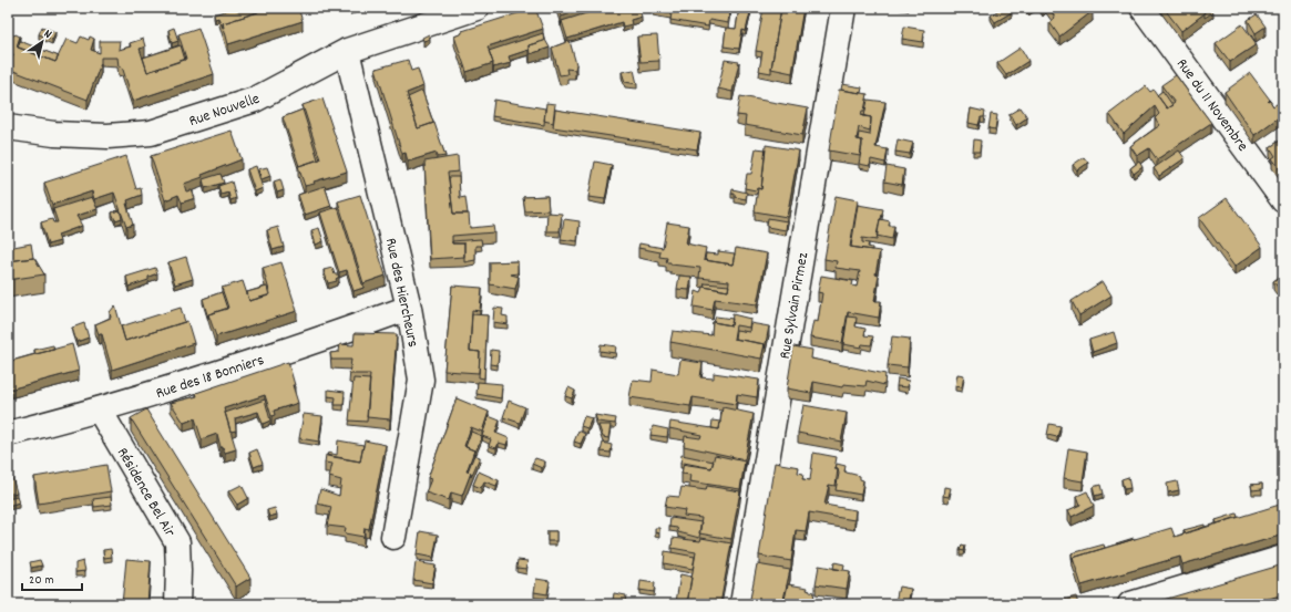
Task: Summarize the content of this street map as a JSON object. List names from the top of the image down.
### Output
{
  "streets": {
    "street": [
      "Rue du 11 Novembre",
      "Rue Nouvelle",
      "Rue des Hiercheurs",
      "Rue Sylvain Pirmez",
      "Rue des 18 Bonniers",
      "Résidence Bel Air"
    ]
  },
  "crossings": [
    ["Rue Nouvelle", "Rue des Hiercheurs"],
    ["Rue des Hiercheurs", "Rue des 18 Bonniers"],
    ["Rue des 18 Bonniers", "Résidence Bel Air"]
  ],
  "scale_bar": "20 m",
  "north": "top right"
}
